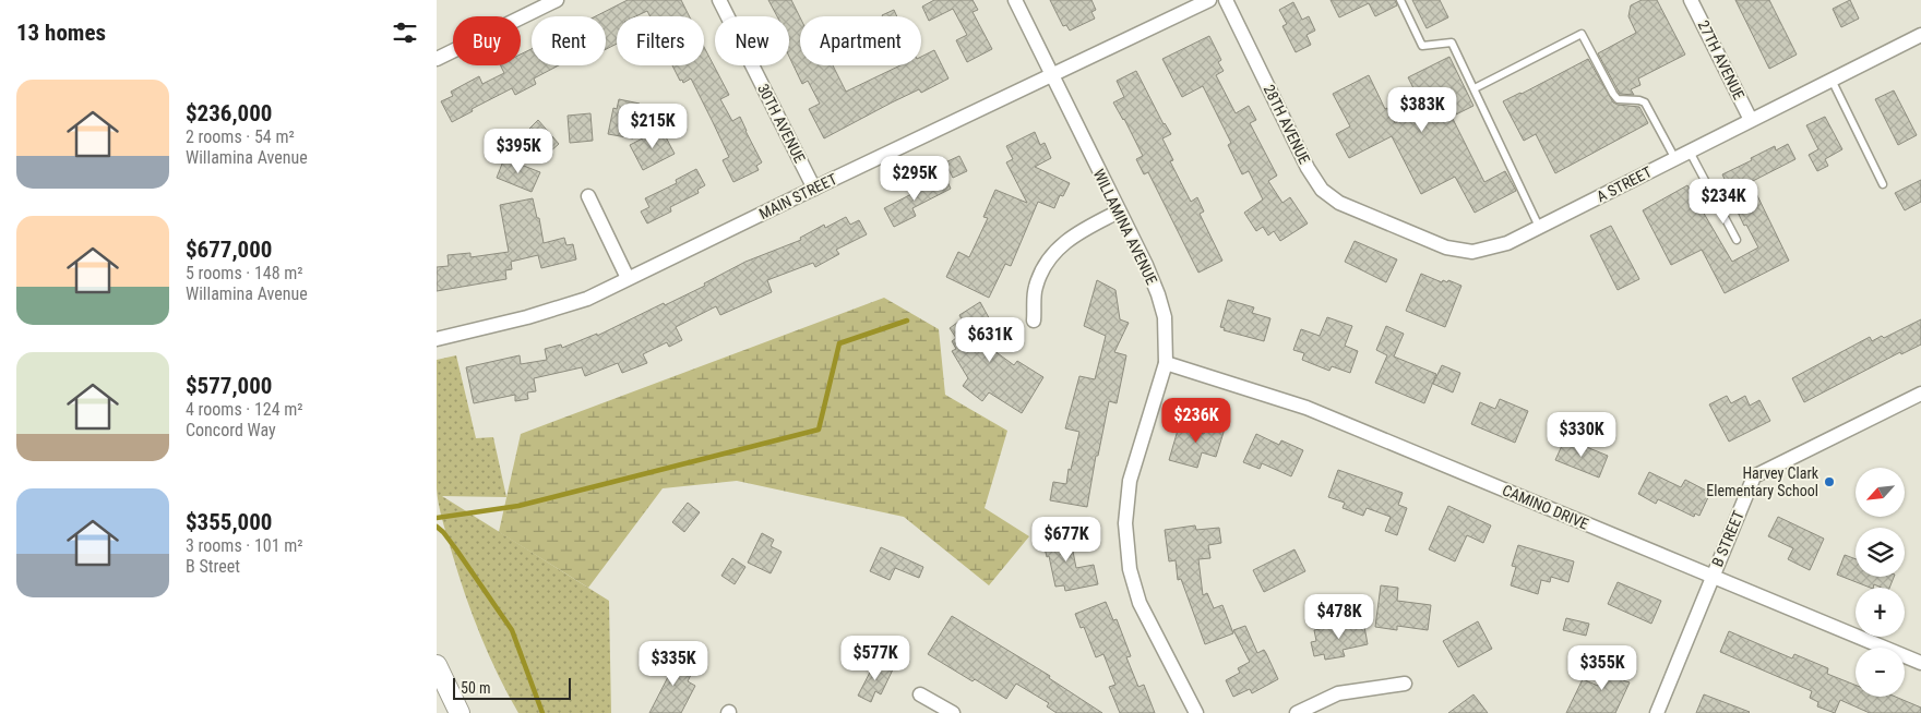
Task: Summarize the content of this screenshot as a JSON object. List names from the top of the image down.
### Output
{
  "streets": {
    "street": [
      "27TH AVENUE",
      "30TH AVENUE",
      "28TH AVENUE",
      "A STREET",
      "MAIN STREET",
      "WILLAMINA AVENUE",
      "CAMINO DRIVE",
      "B STREET"
    ]
  },
  "crossings": [
    ["27TH AVENUE", "A STREET"],
    ["30TH AVENUE", "MAIN STREET"],
    ["28TH AVENUE", "A STREET"],
    ["MAIN STREET", "WILLAMINA AVENUE"],
    ["WILLAMINA AVENUE", "CAMINO DRIVE"],
    ["CAMINO DRIVE", "B STREET"]
  ],
  "places": ["Harvey Clark Elementary School"],
  "scale_bar": "50 m",
  "north": "bottom left",
  "page": {
    "heading": "13 homes",
    "chip": [
      "Buy",
      "Rent",
      "Filters",
      "New",
      "Apartment"
    ],
    "list": [
      {
        "name": "$236,000",
        "note": "2 rooms · 54 m² · Willamina Avenue"
      },
      {
        "name": "$677,000",
        "note": "5 rooms · 148 m² · Willamina Avenue"
      },
      {
        "name": "$577,000",
        "note": "4 rooms · 124 m² · Concord Way"
      },
      {
        "name": "$355,000",
        "note": "3 rooms · 101 m² · B Street"
      }
    ],
    "price": [
      "$383K",
      "$215K",
      "$395K",
      "$295K",
      "$234K",
      "$631K",
      "$236K",
      "$330K",
      "$677K",
      "$478K",
      "$577K",
      "$335K",
      "$355K"
    ],
    "map_buttons": ["+", "−"],
    "scale": "50 m"
  }
}
